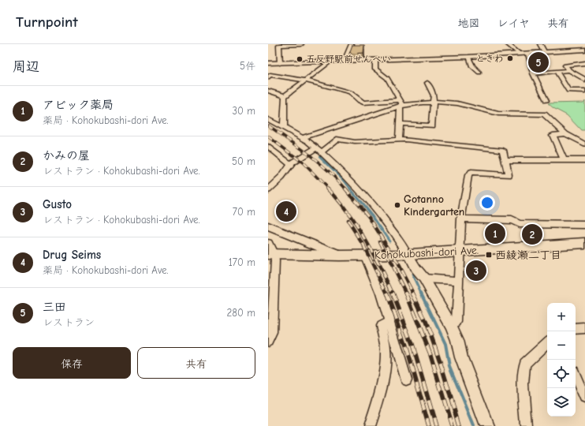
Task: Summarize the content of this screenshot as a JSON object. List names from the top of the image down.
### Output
{
  "streets": {
    "main road": ["Kohokubashi-dori Ave."]
  },
  "places": {
    "other": ["ときわ", "五反野駅前せんべい", "Gotanno Kindergarten"],
    "transit": ["西綾瀬二丁目"]
  },
  "page": {
    "header": "Turnpoint",
    "nav": ["地図", "レイヤ", "共有"],
    "heading": ["周辺", "5件"],
    "pins": [
      "5",
      "4",
      "1",
      "2",
      "3"
    ],
    "list": [
      {
        "mark": "1",
        "name": "アビック薬局",
        "note": "薬局 · Kohokubashi-dori Ave.",
        "value": "30 m"
      },
      {
        "mark": "2",
        "name": "かみの屋",
        "note": "レストラン · Kohokubashi-dori Ave.",
        "value": "50 m"
      },
      {
        "mark": "3",
        "name": "Gusto",
        "note": "レストラン · Kohokubashi-dori Ave.",
        "value": "70 m"
      },
      {
        "mark": "4",
        "name": "Drug Seims",
        "note": "薬局 · Kohokubashi-dori Ave.",
        "value": "170 m"
      },
      {
        "mark": "5",
        "name": "三田",
        "note": "レストラン",
        "value": "280 m"
      }
    ],
    "map_buttons": ["+", "−"],
    "buttons": ["保存", "共有"]
  }
}
